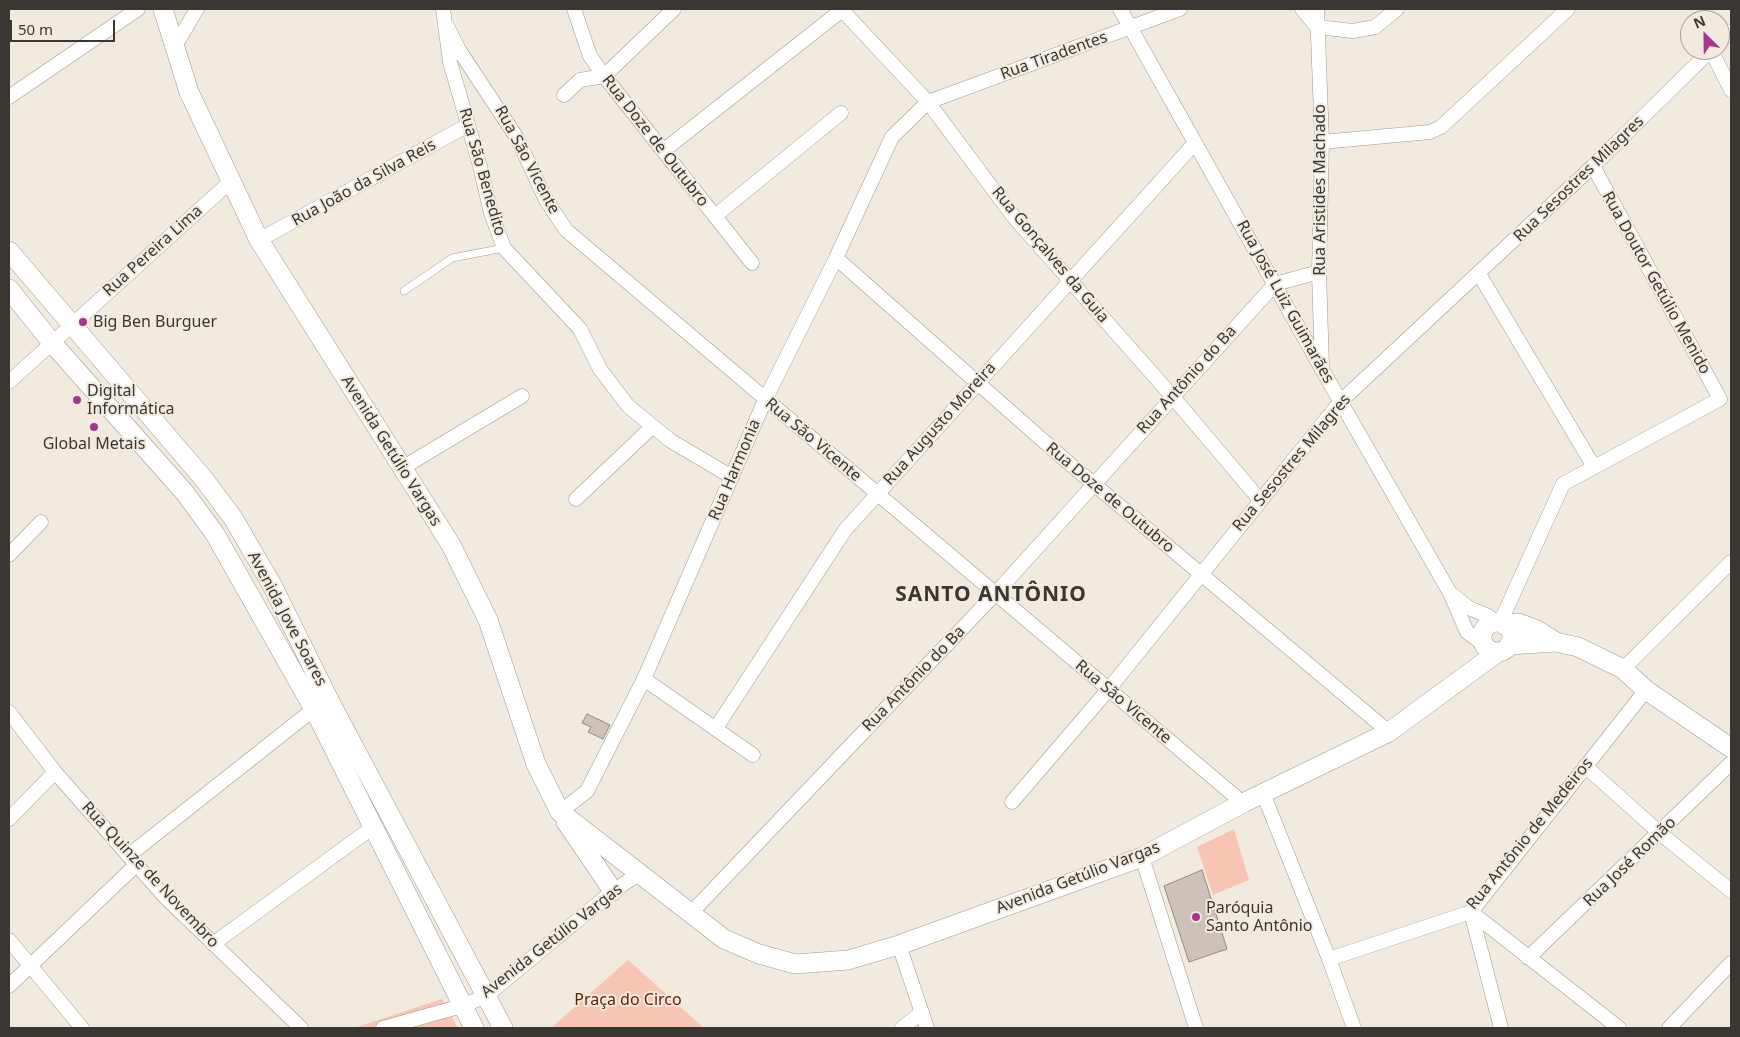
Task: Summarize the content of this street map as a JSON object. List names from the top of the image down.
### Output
{
  "streets": {
    "street": [
      "Rua Tiradentes",
      "Rua Doze de Outubro",
      "Rua São Vicente",
      "Rua São Benedito",
      "Rua Sesostres Milagres",
      "Rua João da Silva Reis",
      "Rua Aristides Machado",
      "Rua Pereira Lima",
      "Rua Gonçalves da Guia",
      "Rua Doutor Getúlio Menido",
      "Rua José Luiz Guimarães",
      "Rua Antônio do Ba",
      "Rua Augusto Moreira",
      "Avenida Getúlio Vargas",
      "Rua Harmonia",
      "Avenida Jove Soares",
      "Rua Antônio de Medeiros",
      "Rua José Romão",
      "Rua Quinze de Novembro"
    ]
  },
  "crossings": [
    ["Rua Tiradentes", "Rua Gonçalves da Guia"],
    ["Rua Tiradentes", "Rua José Luiz Guimarães"],
    ["Rua Tiradentes", "Rua Harmonia"],
    ["Rua Doze de Outubro", "Rua Sesostres Milagres"],
    ["Rua Doze de Outubro", "Rua Antônio do Ba"],
    ["Rua Doze de Outubro", "Rua Augusto Moreira"],
    ["Rua Doze de Outubro", "Avenida Getúlio Vargas"],
    ["Rua Doze de Outubro", "Rua Harmonia"],
    ["Rua São Vicente", "Rua São Benedito"],
    ["Rua São Vicente", "Rua Sesostres Milagres"],
    ["Rua São Vicente", "Rua Antônio do Ba"],
    ["Rua São Vicente", "Rua Augusto Moreira"],
    ["Rua São Vicente", "Avenida Getúlio Vargas"],
    ["Rua São Vicente", "Rua Harmonia"],
    ["Rua São Benedito", "Rua João da Silva Reis"],
    ["Rua São Benedito", "Rua Harmonia"],
    ["Rua Sesostres Milagres", "Rua Gonçalves da Guia"],
    ["Rua Sesostres Milagres", "Rua Doutor Getúlio Menido"],
    ["Rua Sesostres Milagres", "Rua José Luiz Guimarães"],
    ["Rua João da Silva Reis", "Avenida Getúlio Vargas"],
    ["Rua Aristides Machado", "Rua José Luiz Guimarães"],
    ["Rua Pereira Lima", "Avenida Getúlio Vargas"],
    ["Rua Pereira Lima", "Avenida Jove Soares"],
    ["Rua Gonçalves da Guia", "Rua Antônio do Ba"],
    ["Rua Gonçalves da Guia", "Rua Augusto Moreira"],
    ["Rua Gonçalves da Guia", "Rua Harmonia"],
    ["Rua José Luiz Guimarães", "Rua Antônio do Ba"],
    ["Rua José Luiz Guimarães", "Rua Augusto Moreira"],
    ["Rua José Luiz Guimarães", "Avenida Getúlio Vargas"],
    ["Rua Antônio do Ba", "Avenida Getúlio Vargas"],
    ["Avenida Getúlio Vargas", "Rua Harmonia"],
    ["Avenida Getúlio Vargas", "Avenida Jove Soares"]
  ],
  "districts": ["SANTO ANTÔNIO"],
  "parks": ["Praça do Circo"],
  "places": [
    "Big Ben Burguer",
    "Digital Informática",
    "Global Metais",
    "Paróquia Santo Antônio"
  ],
  "scale_bar": "50 m",
  "north": "top left"
}
